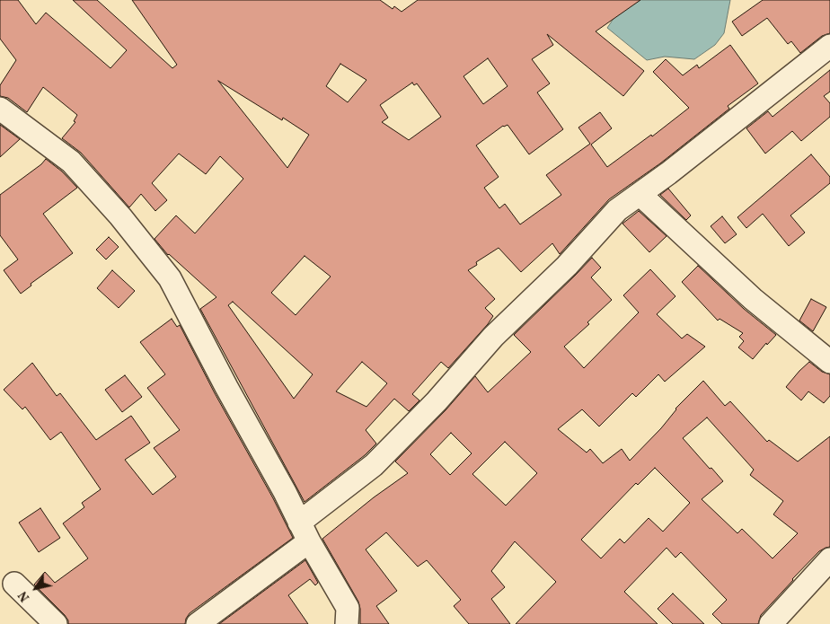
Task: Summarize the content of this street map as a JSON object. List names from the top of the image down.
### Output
{
  "north": "bottom left"
}
